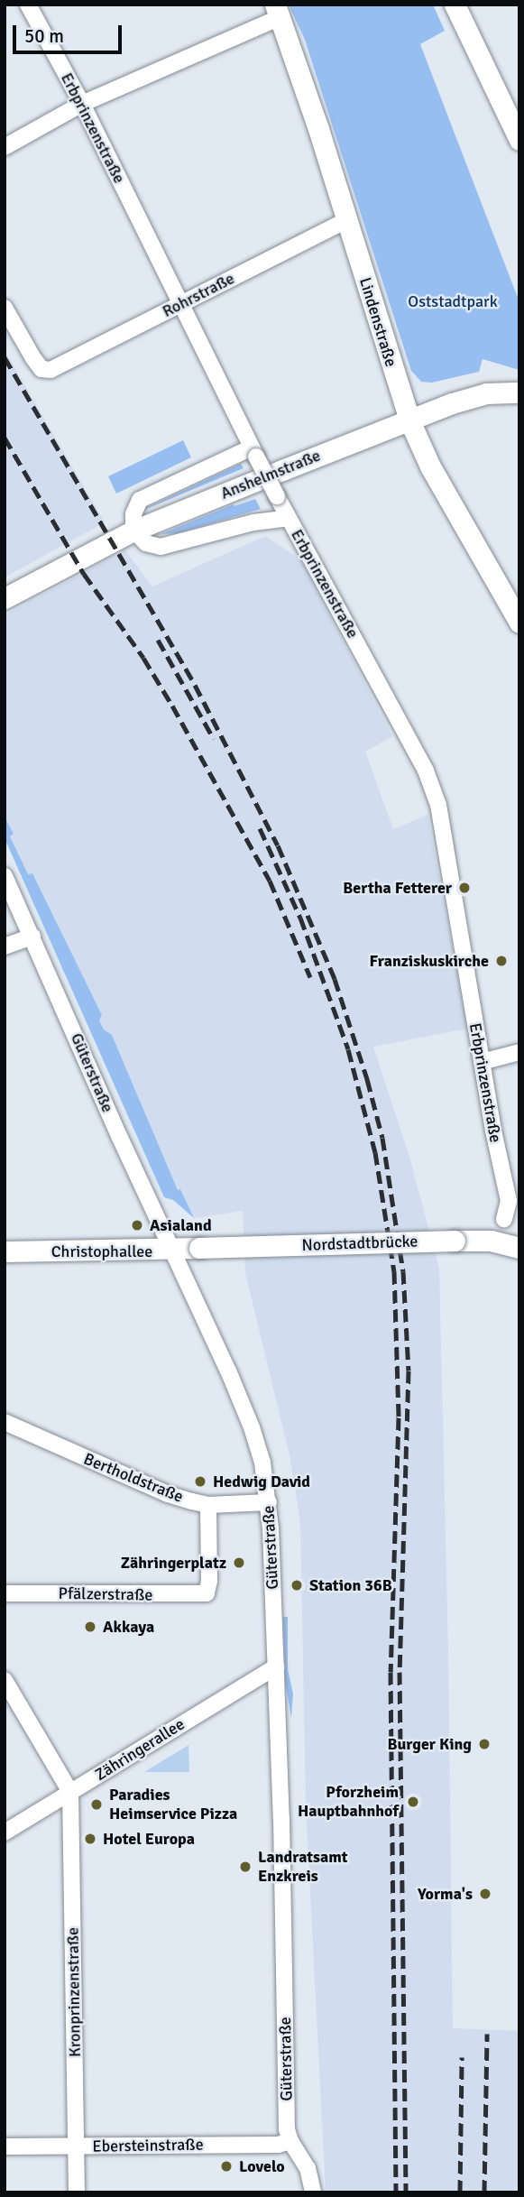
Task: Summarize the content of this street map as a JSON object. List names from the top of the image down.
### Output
{
  "streets": {
    "main road": [
      "Lindenstraße",
      "Anshelmstraße",
      "Nordstadtbrücke",
      "Christophallee"
    ],
    "street": [
      "Erbprinzenstraße",
      "Rohrstraße",
      "Güterstraße",
      "Bertholdstraße",
      "Pfälzerstraße",
      "Zähringerallee",
      "Kronprinzenstraße",
      "Ebersteinstraße"
    ]
  },
  "crossings": [
    ["Erbprinzenstraße", "Rohrstraße"],
    ["Erbprinzenstraße", "Anshelmstraße"],
    ["Rohrstraße", "Lindenstraße"],
    ["Lindenstraße", "Anshelmstraße"],
    ["Güterstraße", "Christophallee"],
    ["Güterstraße", "Bertholdstraße"],
    ["Güterstraße", "Zähringerallee"],
    ["Güterstraße", "Ebersteinstraße"],
    ["Nordstadtbrücke", "Christophallee"],
    ["Bertholdstraße", "Pfälzerstraße"],
    ["Zähringerallee", "Kronprinzenstraße"],
    ["Kronprinzenstraße", "Ebersteinstraße"]
  ],
  "parks": ["Oststadtpark"],
  "places": [
    "Bertha Fetterer",
    "Franziskuskirche",
    "Asialand",
    "Hedwig David",
    "Zähringerplatz",
    "Station 36B",
    "Akkaya",
    "Burger King",
    "Pforzheim Hauptbahnhof",
    "Paradies Heimservice Pizza",
    "Hotel Europa",
    "Landratsamt Enzkreis",
    "Yorma's",
    "Lovelo"
  ],
  "scale_bar": "50 m"
}
